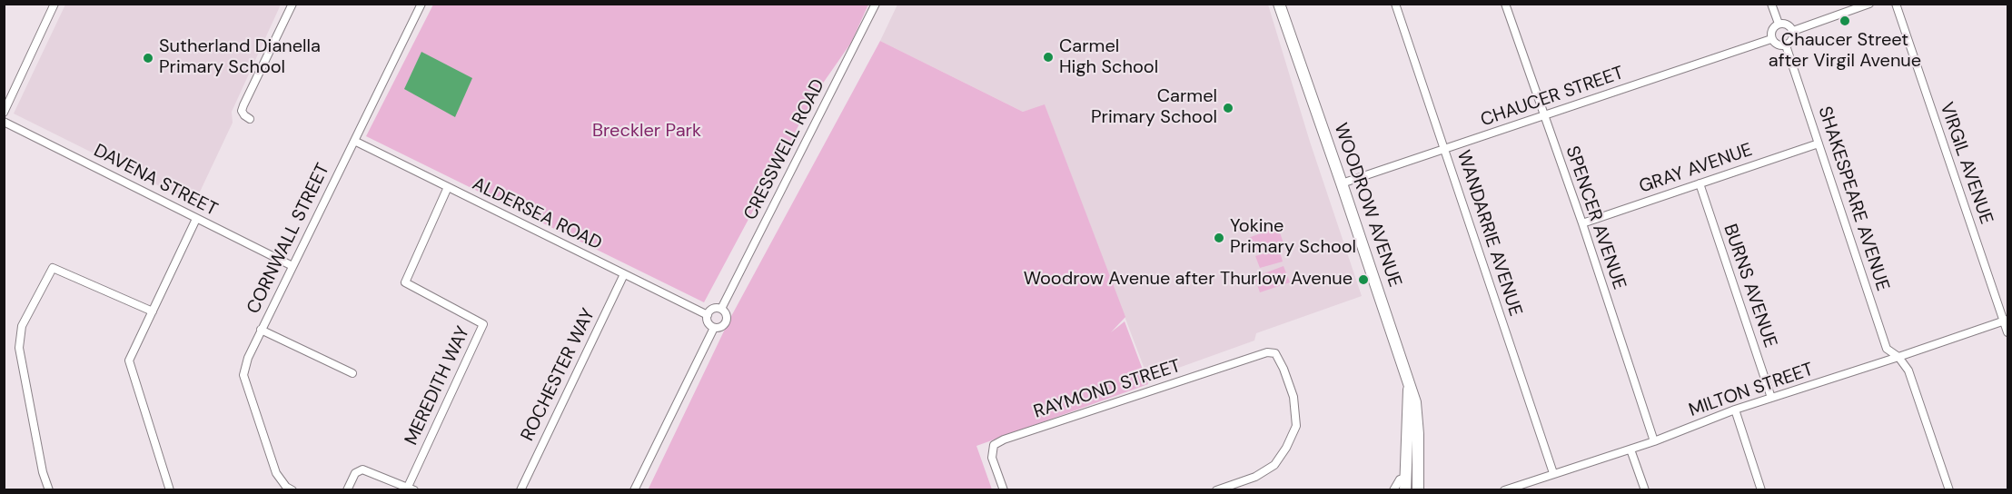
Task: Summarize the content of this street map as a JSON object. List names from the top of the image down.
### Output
{
  "streets": {
    "main road": ["WOODROW AVENUE"],
    "street": [
      "CHAUCER STREET",
      "CRESSWELL ROAD",
      "VIRGIL AVENUE",
      "GRAY AVENUE",
      "DAVENA STREET",
      "SHAKESPEARE AVENUE",
      "ALDERSEA ROAD",
      "SPENCER AVENUE",
      "WANDARRIE AVENUE",
      "CORNWALL STREET",
      "BURNS AVENUE",
      "ROCHESTER WAY",
      "MEREDITH WAY",
      "RAYMOND STREET",
      "MILTON STREET"
    ]
  },
  "crossings": [
    ["CHAUCER STREET", "SHAKESPEARE AVENUE"],
    ["CHAUCER STREET", "WOODROW AVENUE"],
    ["CHAUCER STREET", "SPENCER AVENUE"],
    ["CHAUCER STREET", "WANDARRIE AVENUE"],
    ["CRESSWELL ROAD", "ALDERSEA ROAD"],
    ["VIRGIL AVENUE", "MILTON STREET"],
    ["GRAY AVENUE", "SHAKESPEARE AVENUE"],
    ["GRAY AVENUE", "SPENCER AVENUE"],
    ["GRAY AVENUE", "BURNS AVENUE"],
    ["DAVENA STREET", "CORNWALL STREET"],
    ["SHAKESPEARE AVENUE", "MILTON STREET"],
    ["ALDERSEA ROAD", "CORNWALL STREET"],
    ["ALDERSEA ROAD", "ROCHESTER WAY"],
    ["ALDERSEA ROAD", "MEREDITH WAY"],
    ["SPENCER AVENUE", "MILTON STREET"],
    ["WANDARRIE AVENUE", "MILTON STREET"],
    ["BURNS AVENUE", "MILTON STREET"]
  ],
  "parks": ["Breckler Park"],
  "places": [
    "Chaucer Street after Virgil Avenue",
    "Carmel High School",
    "Sutherland Dianella Primary School",
    "Carmel Primary School",
    "Yokine Primary School",
    "Woodrow Avenue after Thurlow Avenue"
  ]
}
